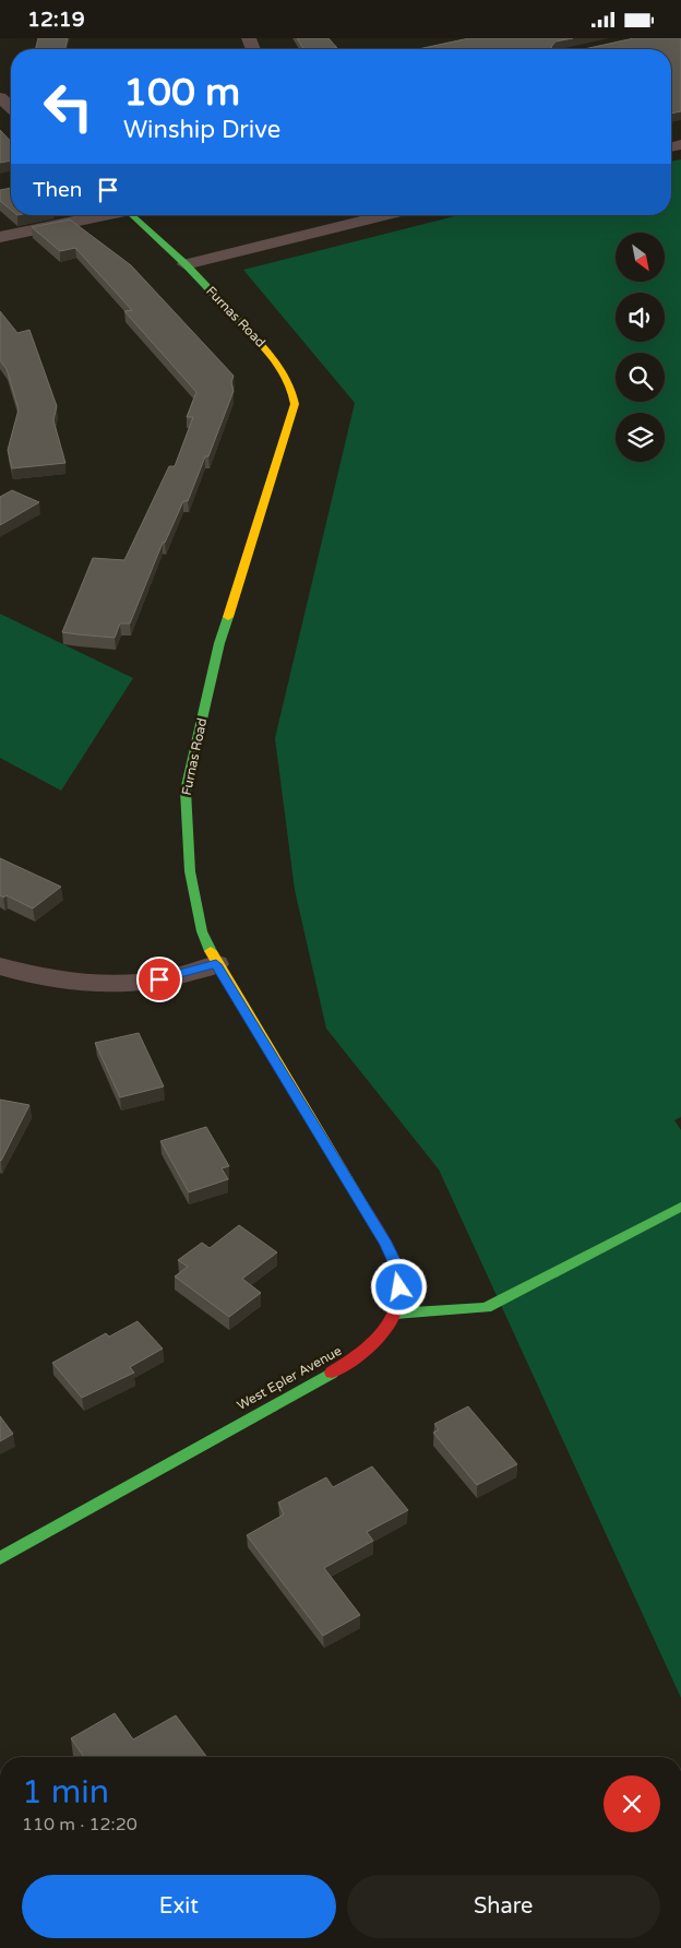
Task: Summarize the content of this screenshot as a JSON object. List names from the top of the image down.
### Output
{
  "streets": {
    "street": ["Furnas Road", "West Epler Avenue"]
  },
  "crossings": [
    ["Furnas Road", "West Epler Avenue"]
  ],
  "north": "bottom right",
  "page": {
    "status": "12:19",
    "turn": ["100 m", "Winship Drive"],
    "then": "Then",
    "heading": ["1 min", "110 m · 12:20"],
    "buttons": ["Exit", "Share"]
  }
}
